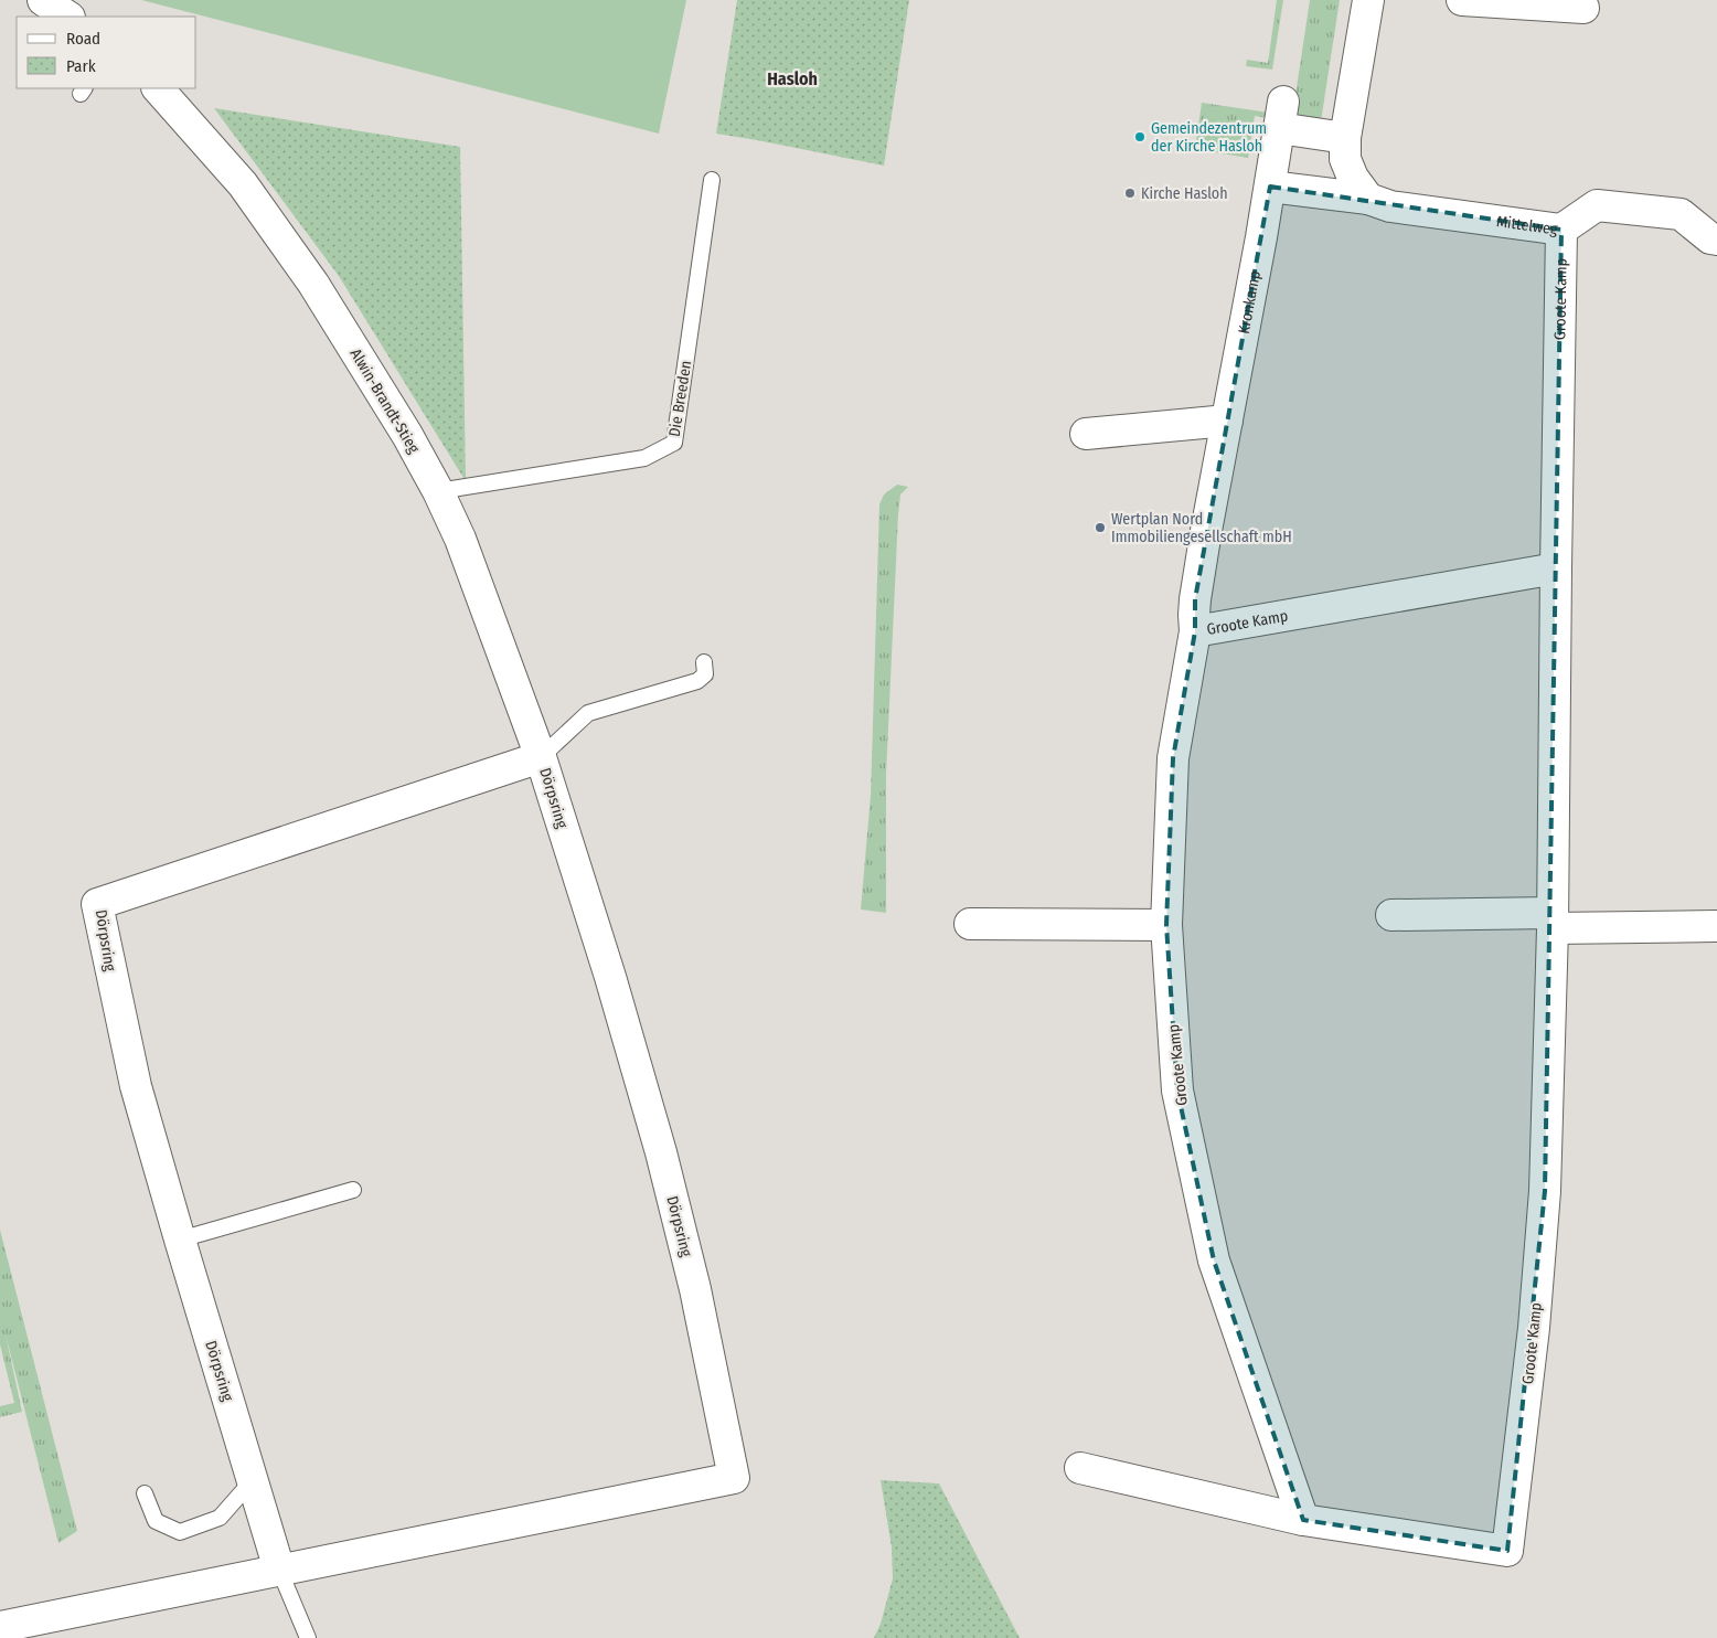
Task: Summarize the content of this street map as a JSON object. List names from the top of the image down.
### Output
{
  "streets": {
    "street": [
      "Mittelweg",
      "Groote Kamp",
      "Kronkamp",
      "Alwin-Brandt-Stieg",
      "Dörpsring"
    ],
    "lane": ["Die Breeden"]
  },
  "crossings": [
    ["Mittelweg", "Groote Kamp"],
    ["Groote Kamp", "Kronkamp"],
    ["Die Breeden", "Alwin-Brandt-Stieg"],
    ["Alwin-Brandt-Stieg", "Dörpsring"]
  ],
  "districts": ["Hasloh"],
  "places": ["Gemeindezentrum der Kirche Hasloh", "Kirche Hasloh", "Wertplan Nord Immobiliengesellschaft mbH"],
  "legend": ["Road", "Park"]
}
